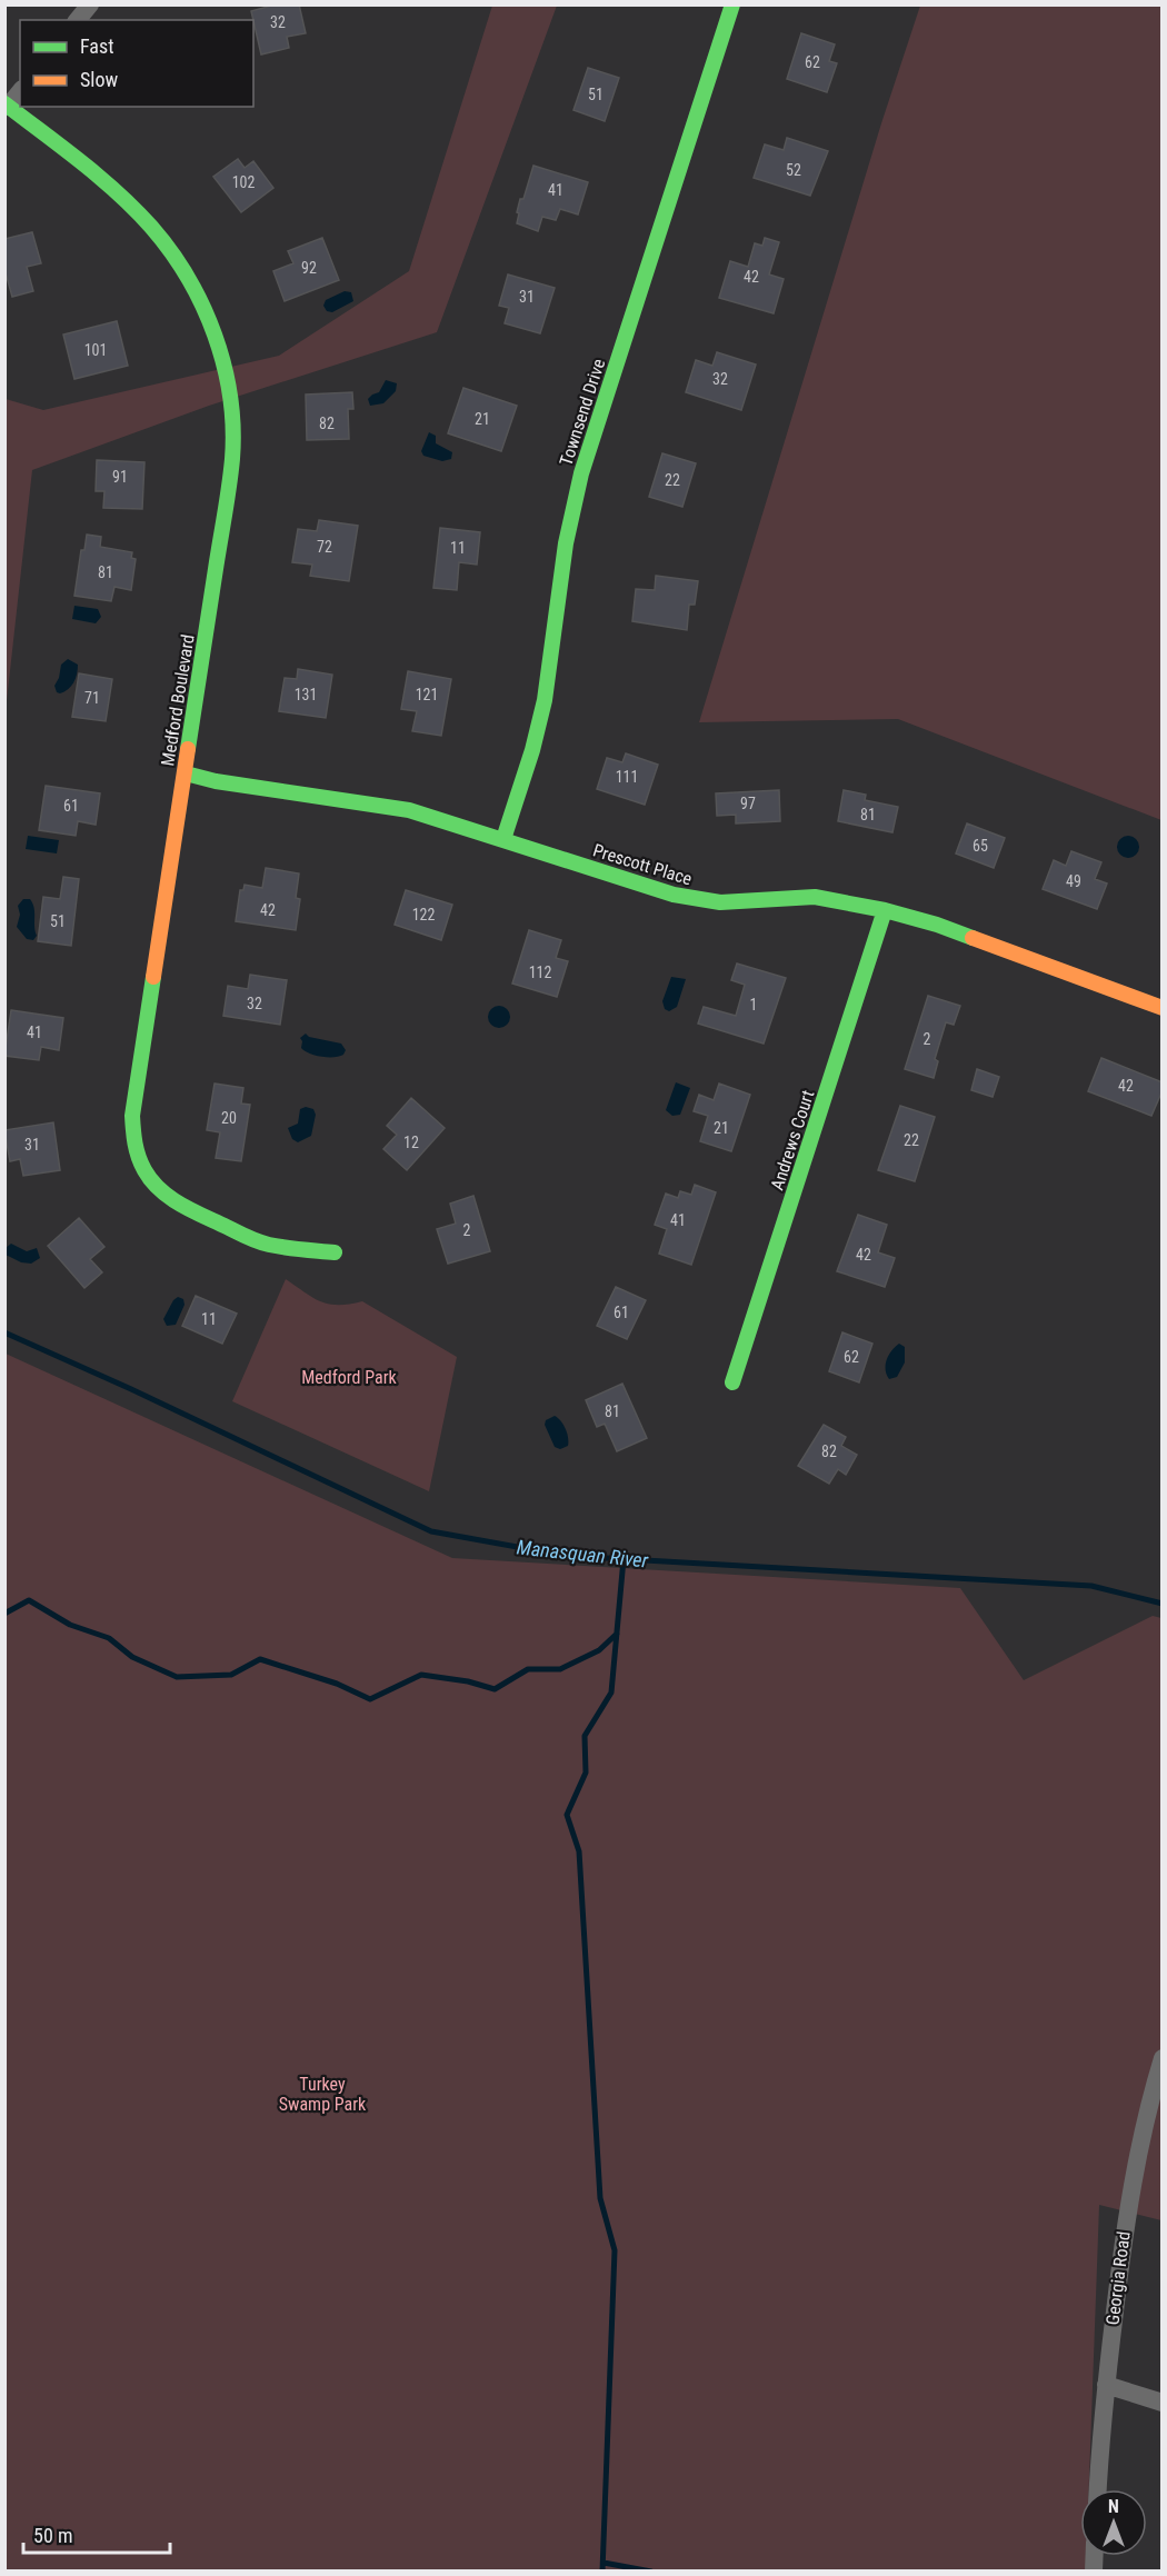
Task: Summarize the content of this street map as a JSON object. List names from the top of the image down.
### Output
{
  "streets": {
    "street": [
      "Townsend Drive",
      "Medford Boulevard",
      "Prescott Place",
      "Andrews Court",
      "Georgia Road"
    ]
  },
  "crossings": [
    ["Townsend Drive", "Prescott Place"],
    ["Medford Boulevard", "Prescott Place"],
    ["Prescott Place", "Andrews Court"]
  ],
  "water": ["Manasquan River"],
  "parks": ["Medford Park", "Turkey Swamp Park"],
  "house_numbers": [
    "32",
    "62",
    "51",
    "52",
    "102",
    "41",
    "92",
    "42",
    "31",
    "101",
    "32",
    "21",
    "82",
    "91",
    "22",
    "72",
    "11",
    "81",
    "131",
    "121",
    "71",
    "111",
    "97",
    "61",
    "81",
    "65",
    "49",
    "42",
    "122",
    "51",
    "112",
    "32",
    "1",
    "41",
    "2",
    "42",
    "20",
    "21",
    "22",
    "12",
    "31",
    "41",
    "2",
    "42",
    "61",
    "11",
    "62",
    "81",
    "82"
  ],
  "legend": ["Fast", "Slow"],
  "scale_bar": "50 m",
  "north": "top"
}
